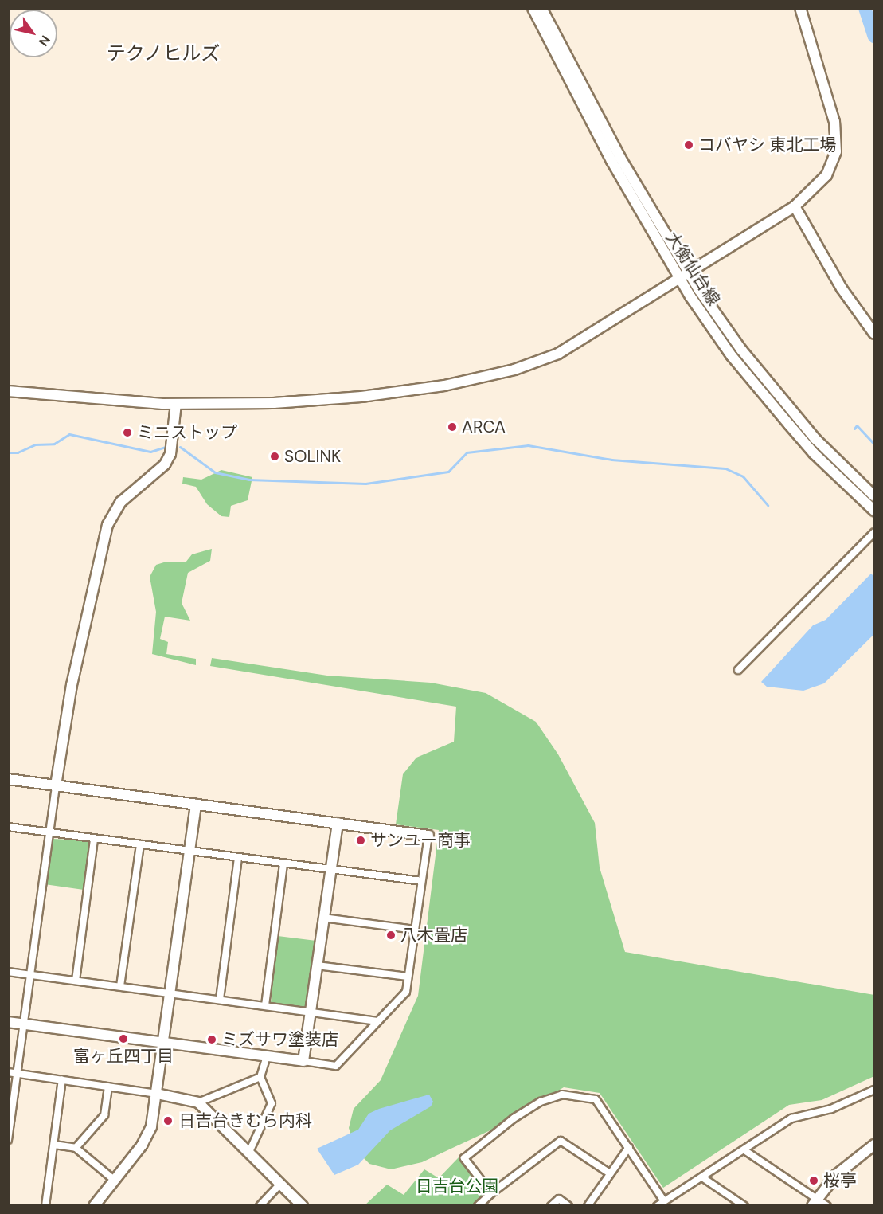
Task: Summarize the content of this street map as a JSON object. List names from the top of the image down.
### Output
{
  "streets": {
    "street": ["大衡仙台線"]
  },
  "districts": ["テクノヒルズ"],
  "parks": ["日吉台公園"],
  "places": [
    "コバヤシ 東北工場",
    "ARCA",
    "ミニストップ",
    "SOLINK",
    "サンユー商事",
    "八木畳店",
    "富ヶ丘四丁目",
    "ミズサワ塗装店",
    "日吉台きむら内科",
    "桜亭"
  ],
  "north": "bottom right"
}
